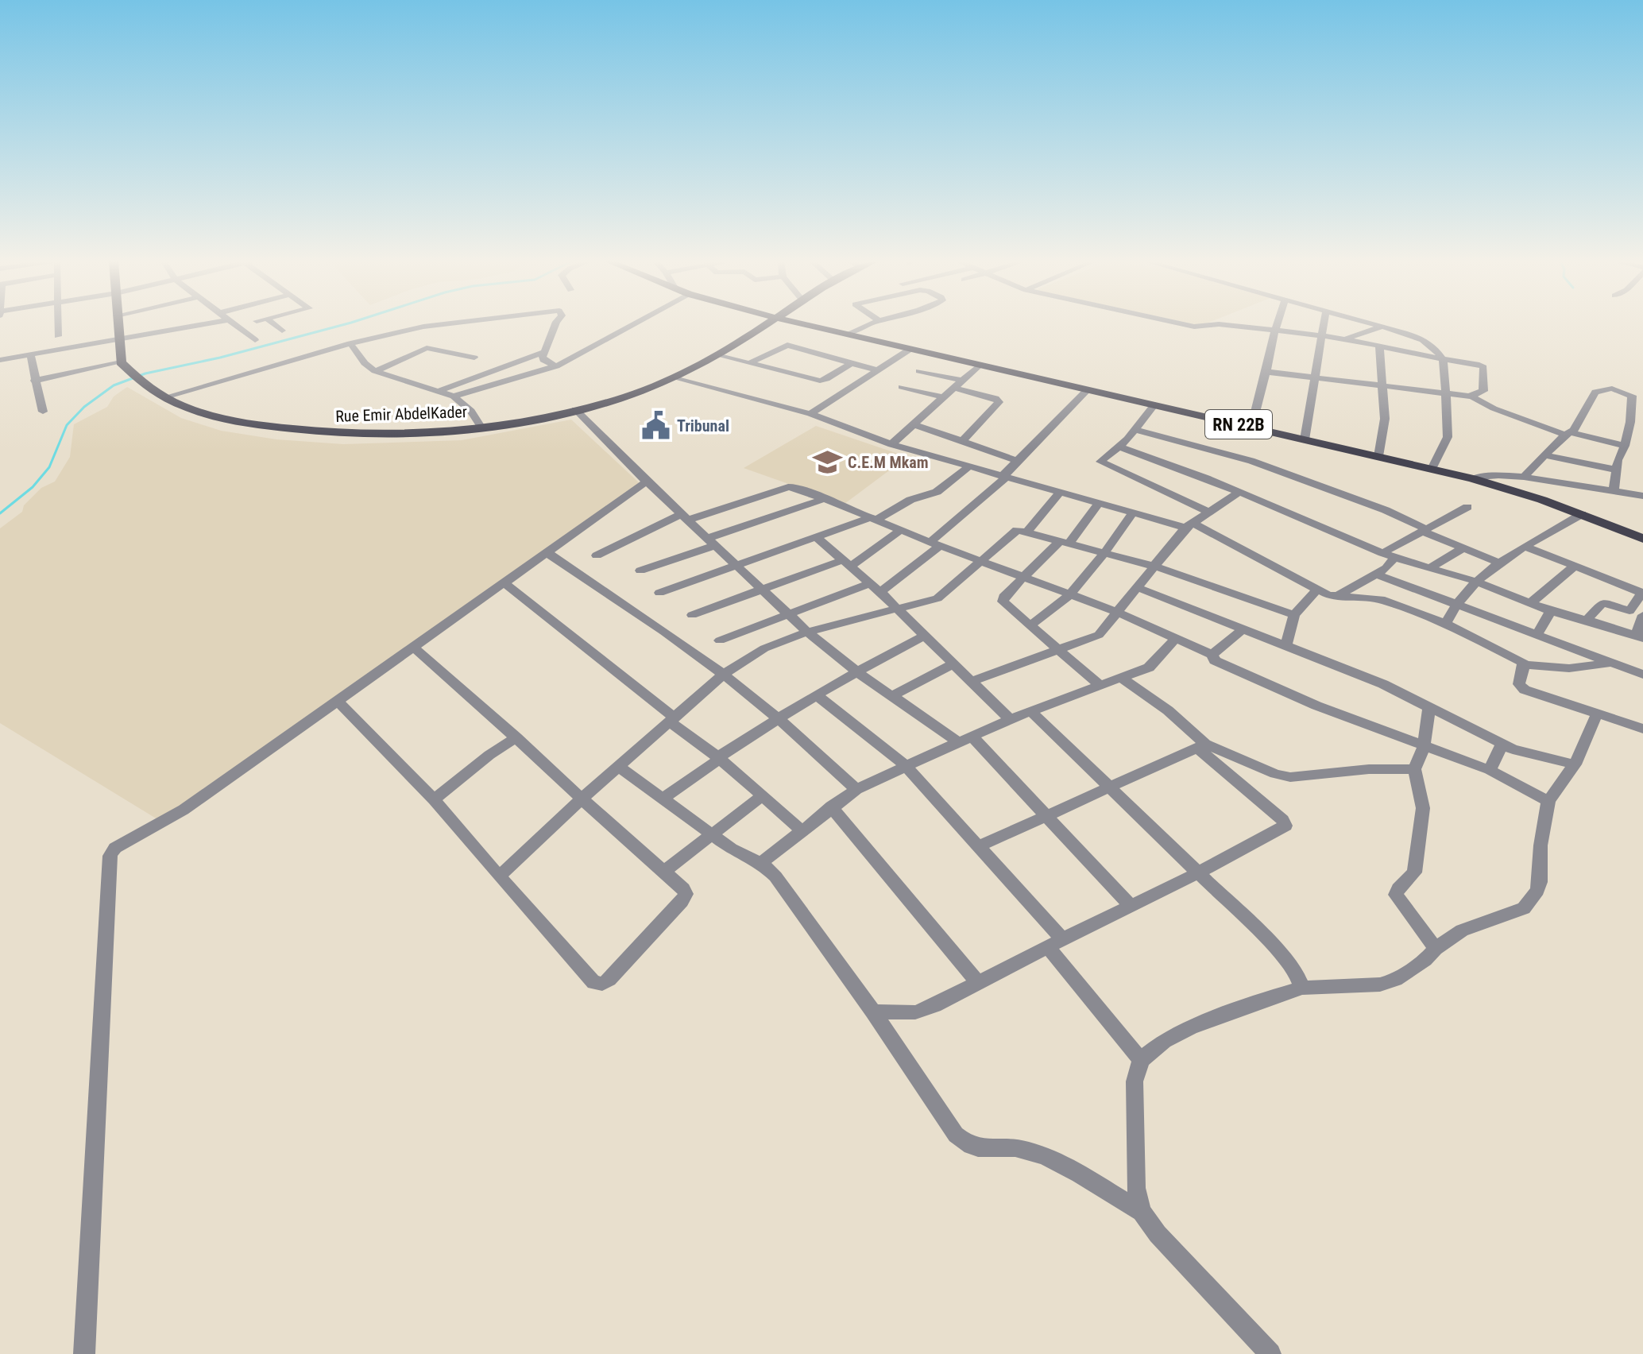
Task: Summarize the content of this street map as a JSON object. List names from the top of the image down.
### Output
{
  "streets": {
    "main road": ["Rue Emir AbdelKader", "RN 22B"]
  },
  "places": {
    "public building": ["Tribunal"],
    "school or university": ["C.E.M Mkam"]
  }
}
